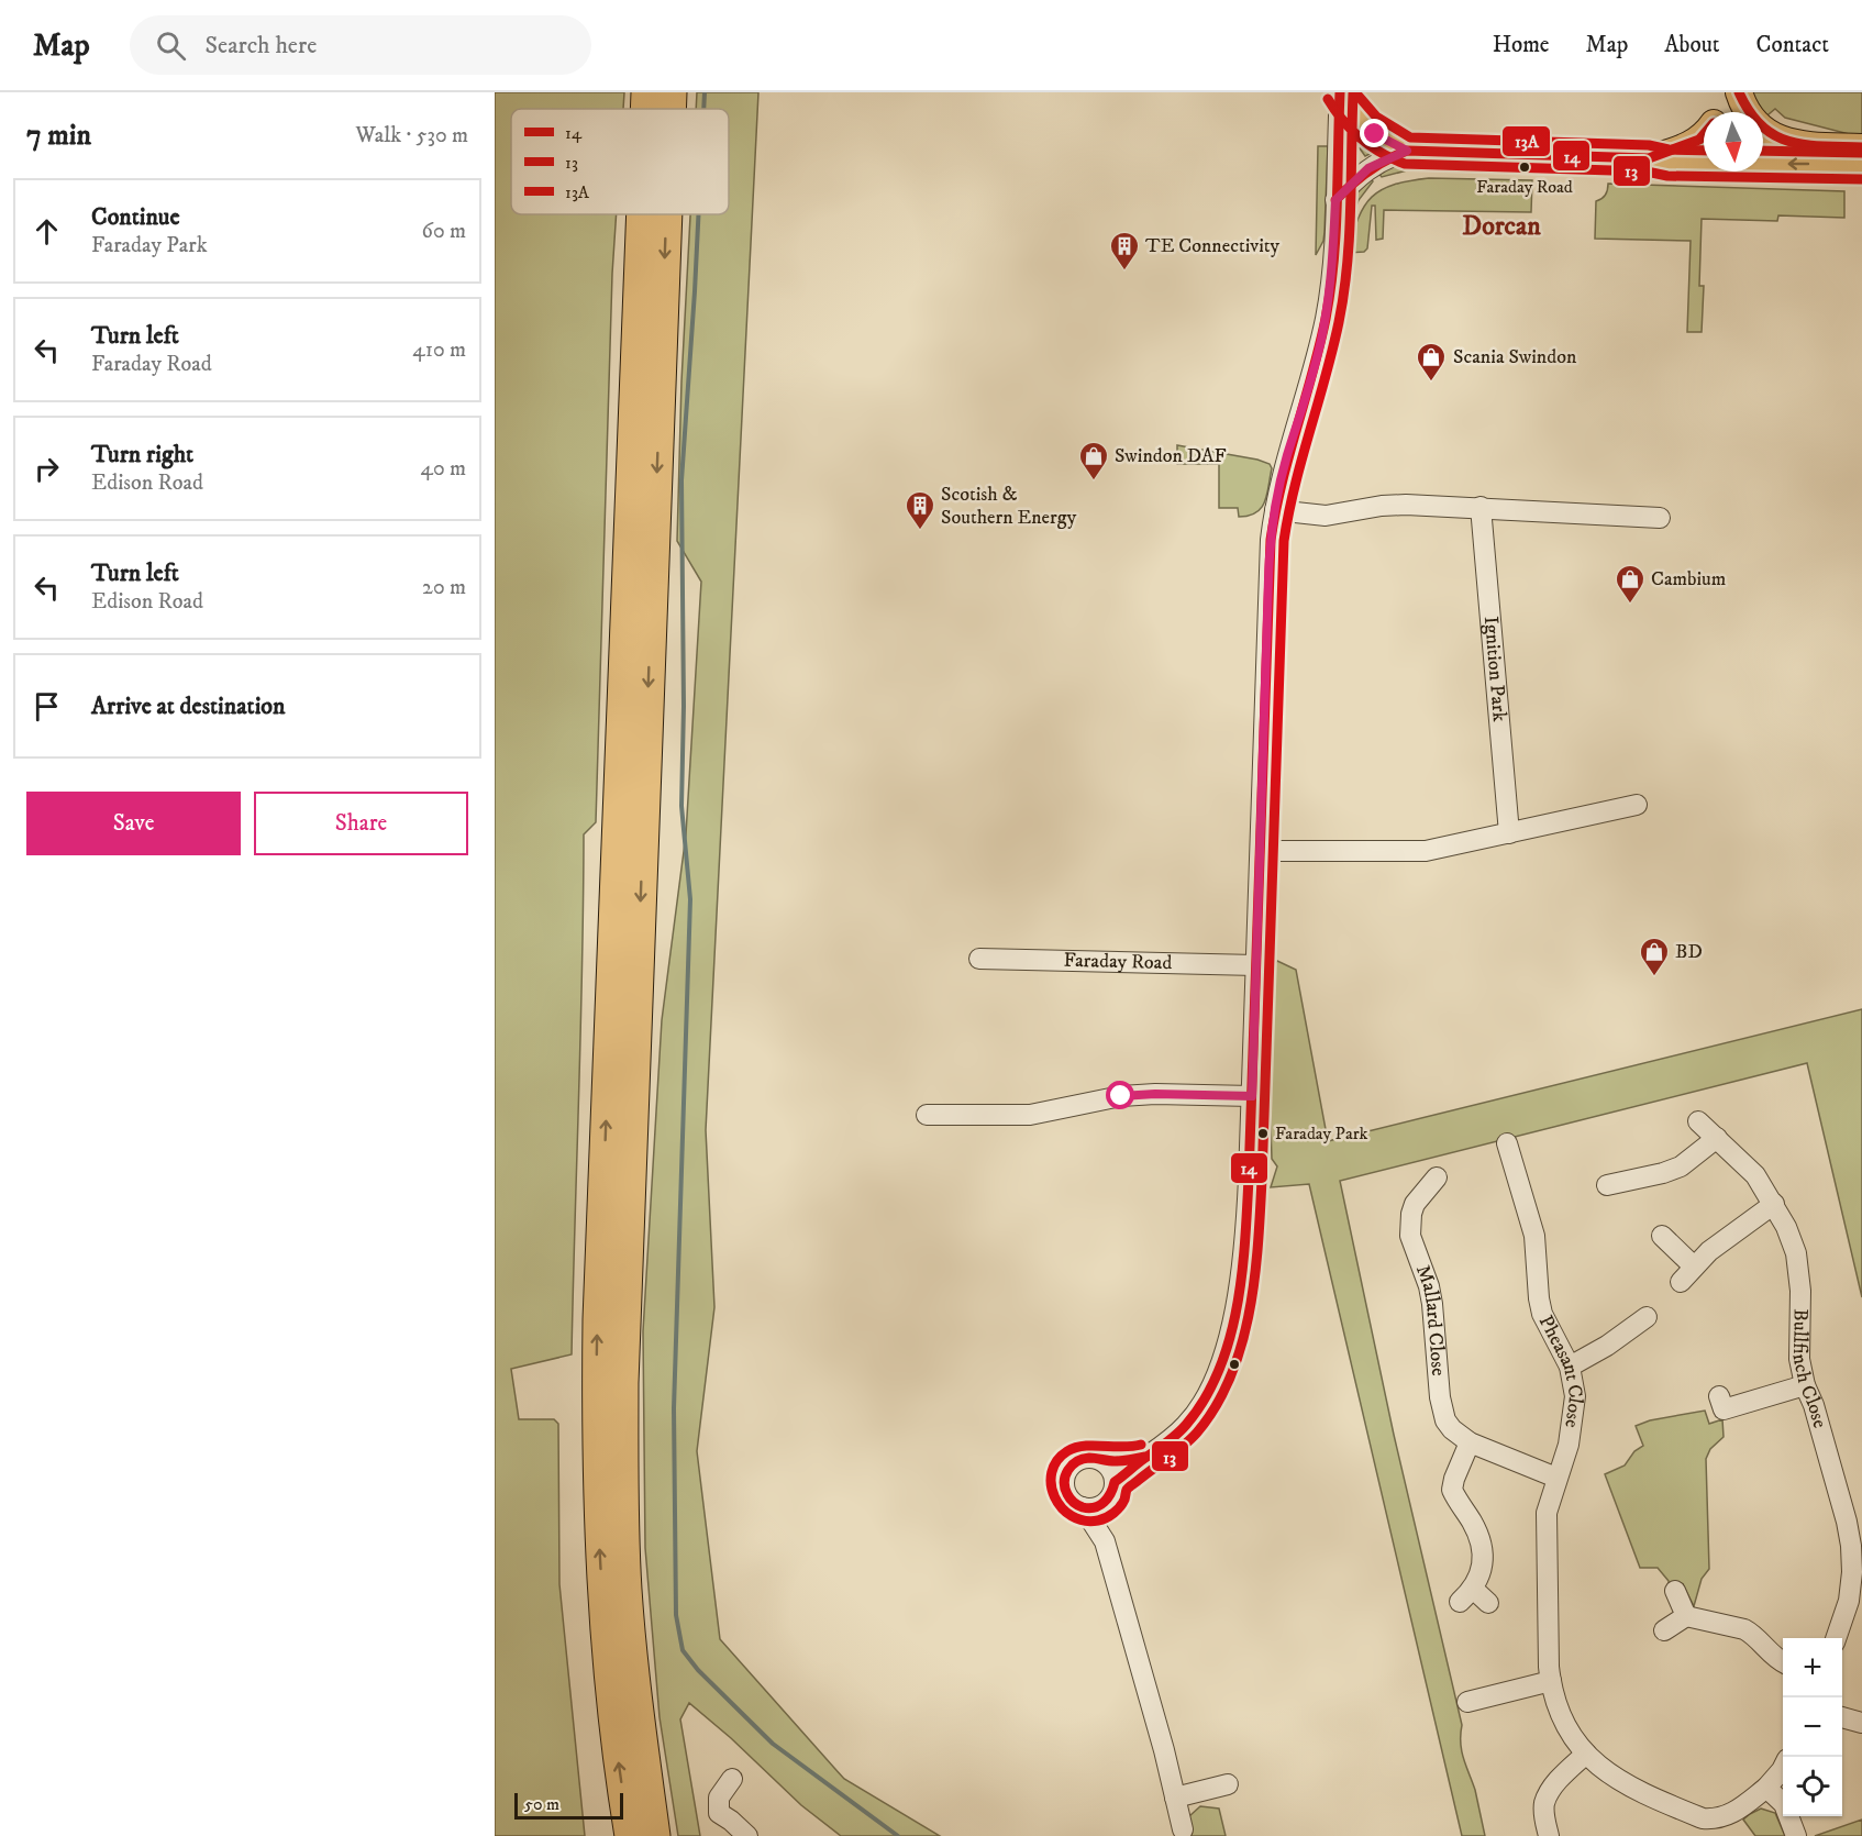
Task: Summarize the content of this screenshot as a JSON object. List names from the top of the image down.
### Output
{
  "streets": {
    "street": [
      "Ignition Park",
      "Faraday Road",
      "Mallard Close",
      "Bullfinch Close",
      "Pheasant Close"
    ]
  },
  "crossings": [
    ["Mallard Close", "Pheasant Close"]
  ],
  "districts": ["Dorcan"],
  "places": {
    "other": ["Faraday Road", "Faraday Park"],
    "building": ["TE Connectivity", "Scotish & Southern Energy"],
    "shop": [
      "Scania Swindon",
      "Swindon DAF",
      "Cambium",
      "BD"
    ]
  },
  "lines": ["transit line 14", "transit line 13A", "transit line 13"],
  "legend": ["14", "13", "13A"],
  "scale_bar": "50 m",
  "north": "bottom",
  "page": {
    "header": "Map",
    "search": "Search here",
    "nav": [
      "Home",
      "Map",
      "About",
      "Contact"
    ],
    "heading": ["7 min", "Walk · 530 m"],
    "list": [
      ["Continue", "Faraday Park", "60 m"],
      ["Turn left", "Faraday Road", "410 m"],
      ["Turn right", "Edison Road", "40 m"],
      ["Turn left", "Edison Road", "20 m"],
      "Arrive at destination"
    ],
    "buttons": ["Save", "Share"],
    "map_buttons": ["+", "−"],
    "scale": "50 m"
  }
}
